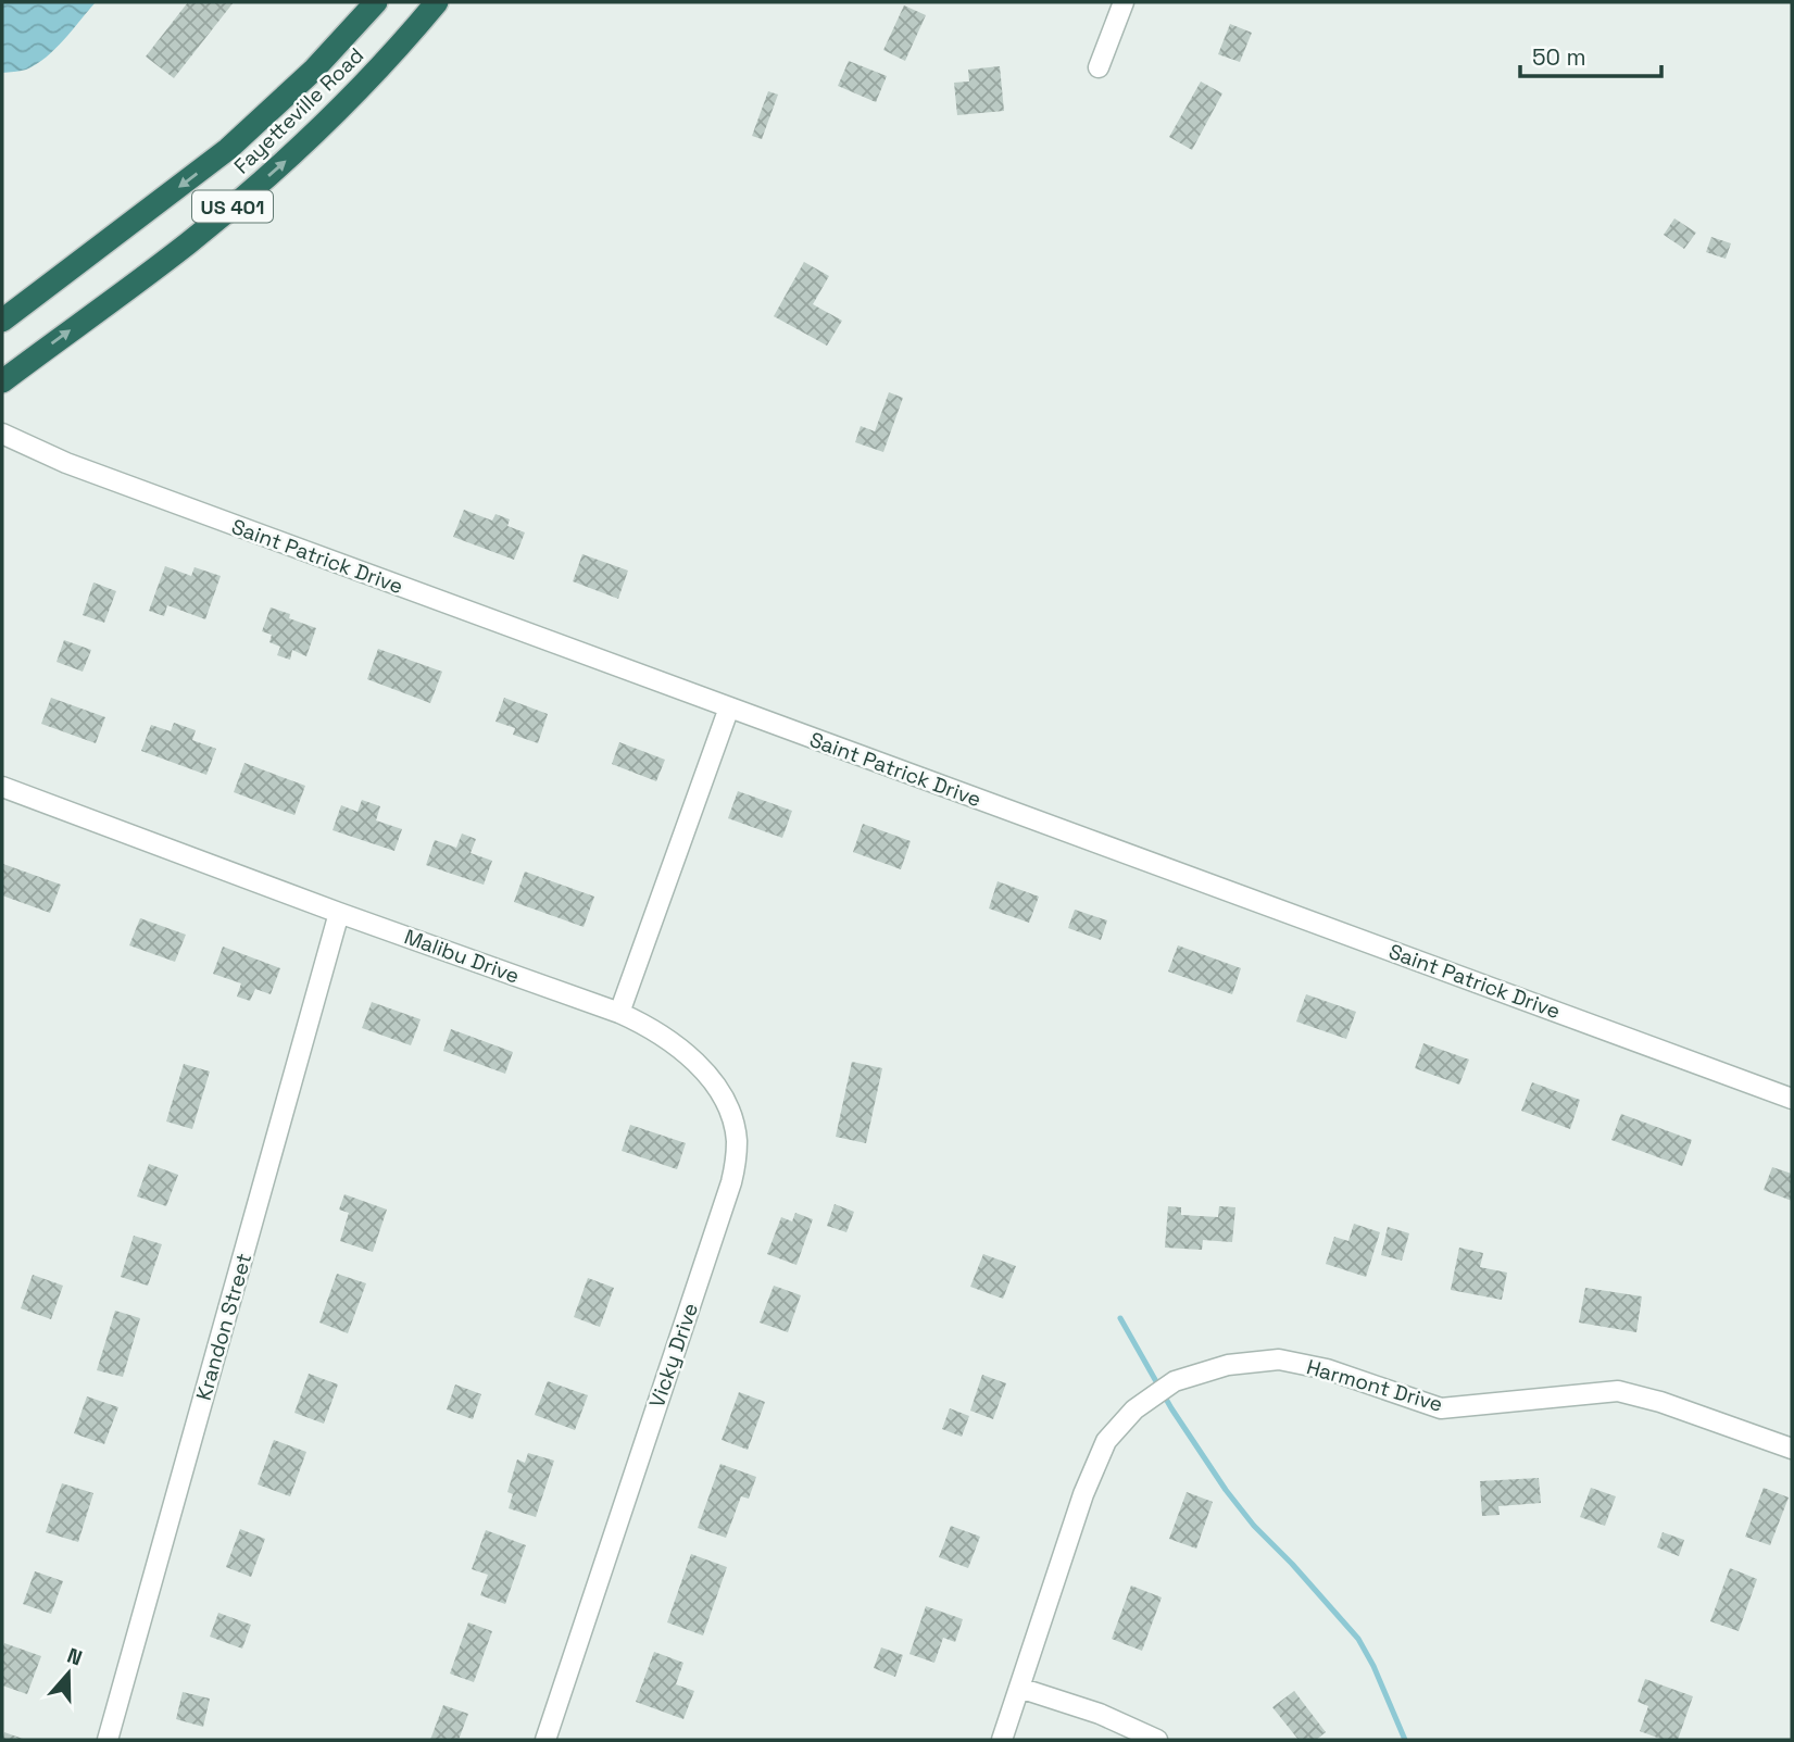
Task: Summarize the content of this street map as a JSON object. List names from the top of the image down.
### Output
{
  "streets": {
    "highway": ["Fayetteville Road", "US 401"],
    "street": [
      "Saint Patrick Drive",
      "Malibu Drive",
      "Krandon Street",
      "Vicky Drive",
      "Harmont Drive"
    ]
  },
  "crossings": [
    ["Malibu Drive", "Krandon Street"],
    ["Malibu Drive", "Vicky Drive"]
  ],
  "scale_bar": "50 m",
  "north": "top"
}
